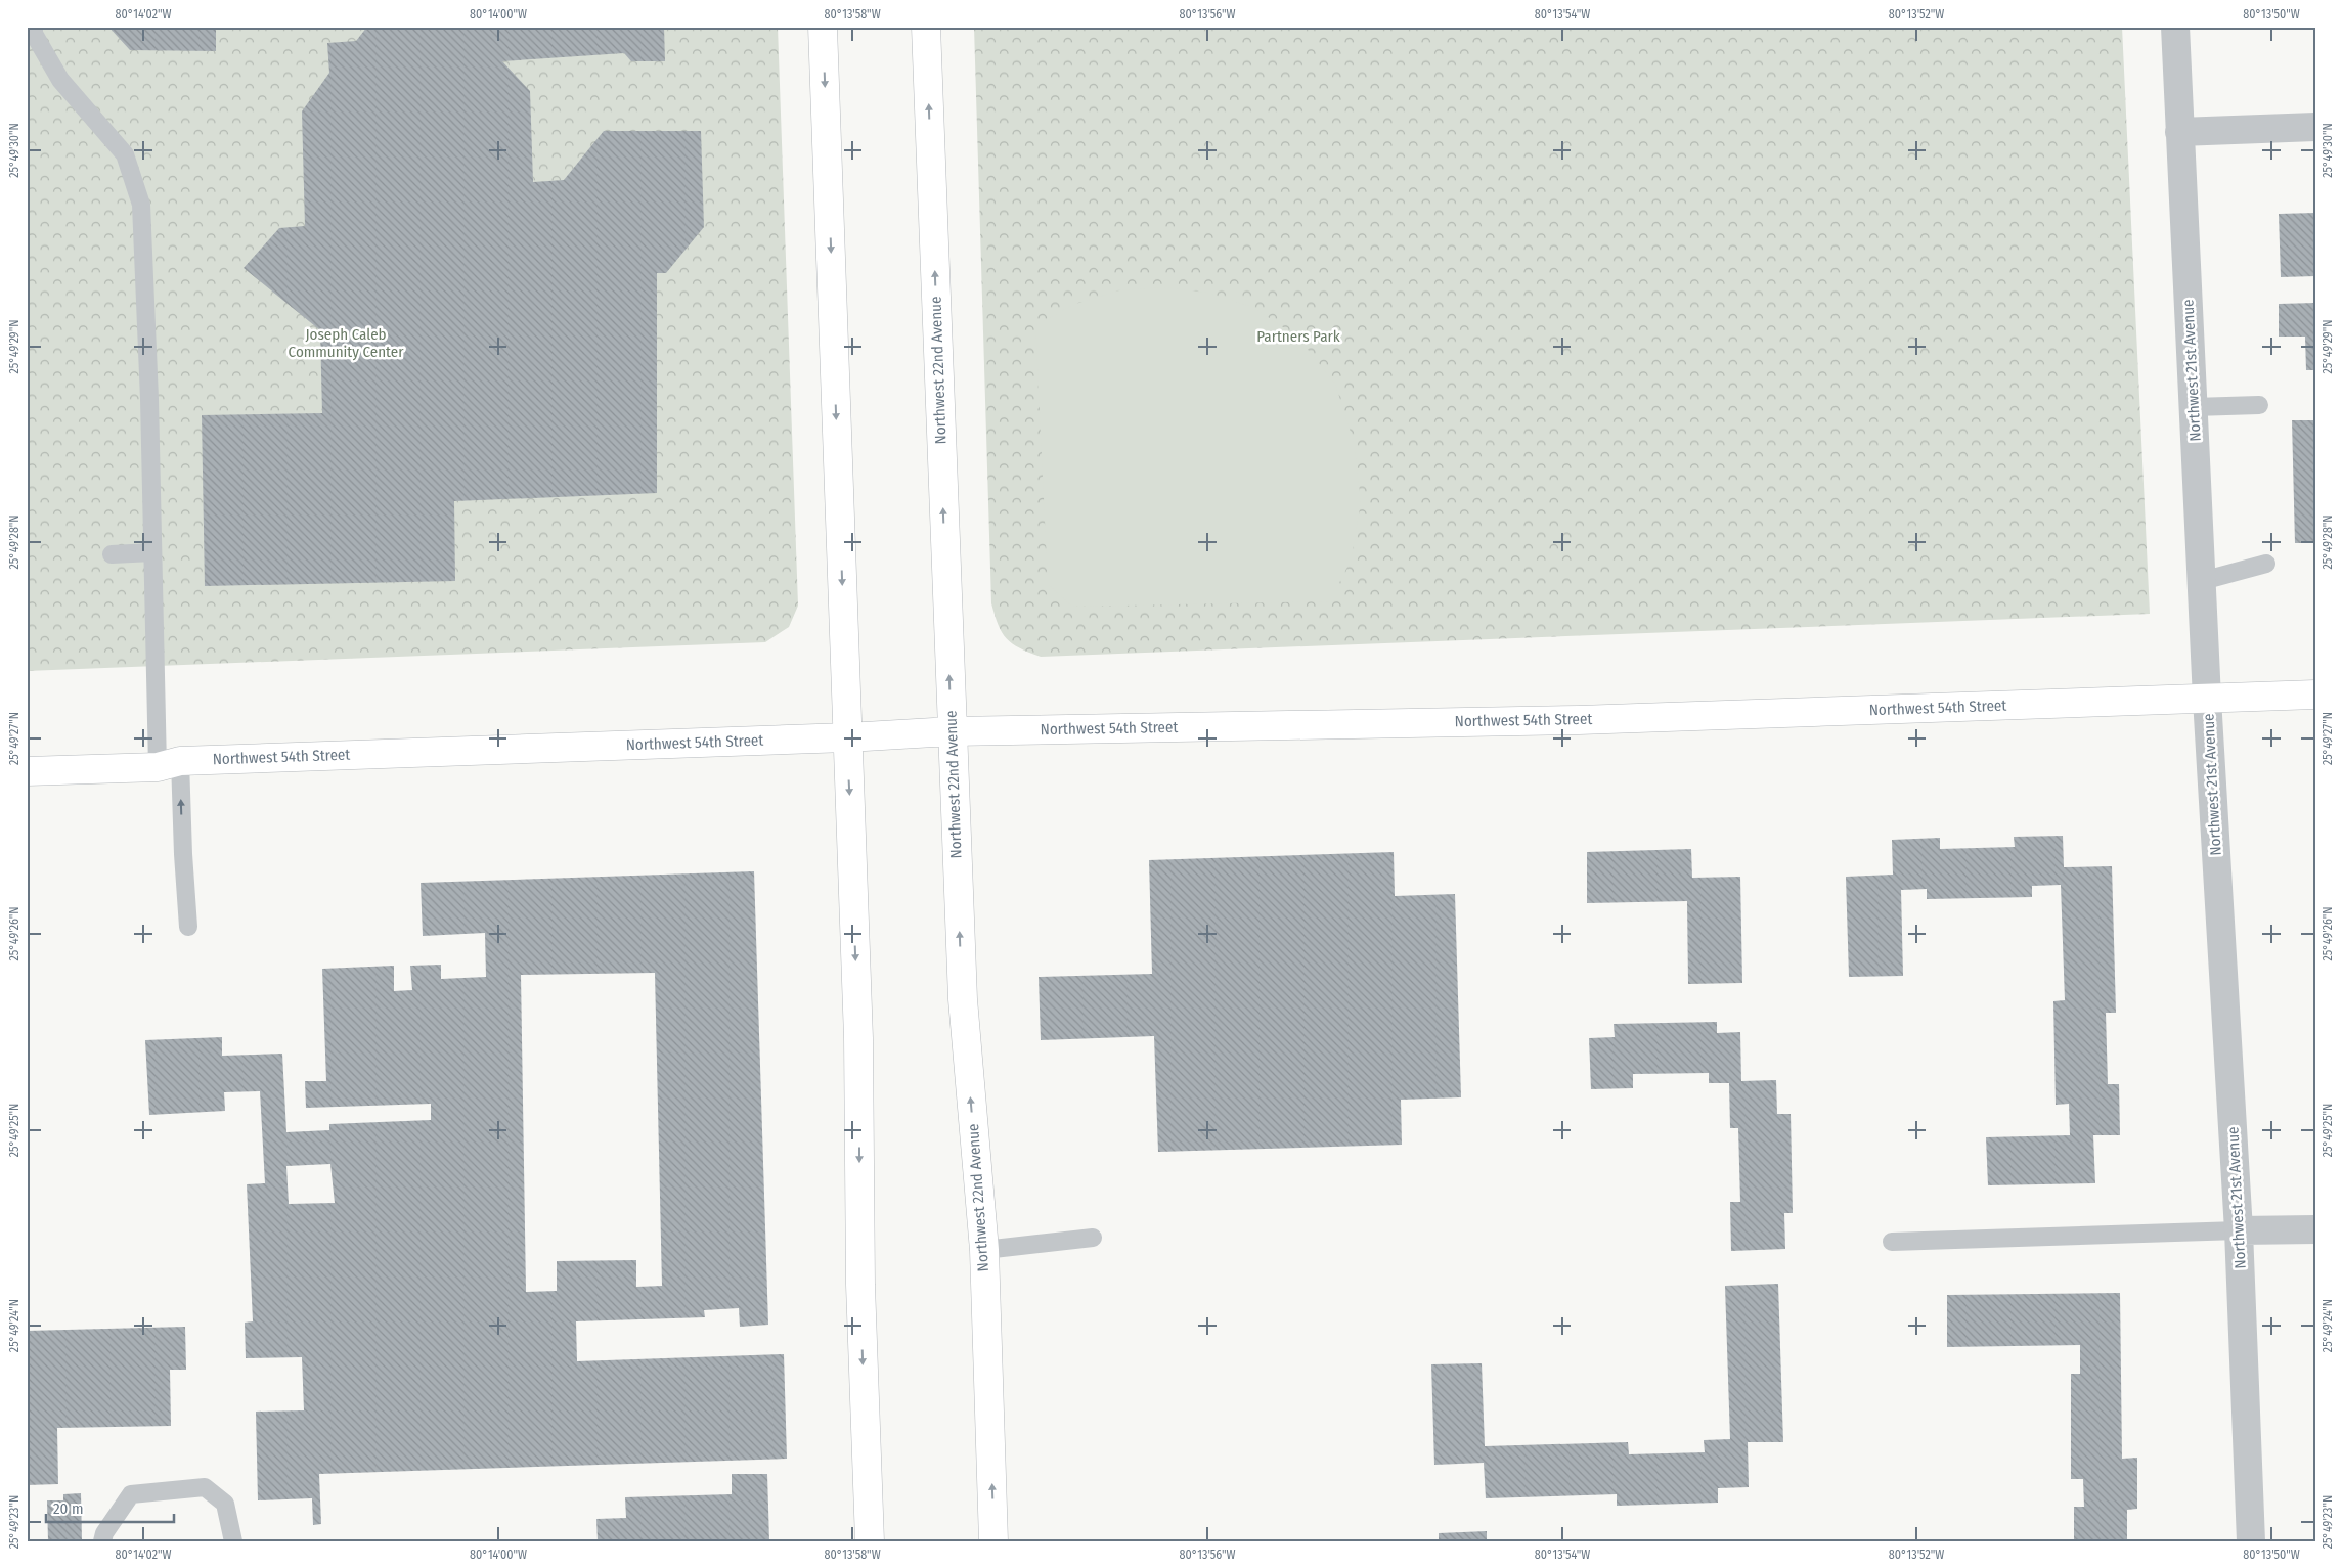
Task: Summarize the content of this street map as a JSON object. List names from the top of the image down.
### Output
{
  "streets": {
    "main road": ["Northwest 22nd Avenue", "Northwest 54th Street"],
    "street": ["Northwest 21st Avenue"]
  },
  "crossings": [
    ["Northwest 22nd Avenue", "Northwest 54th Street"],
    ["Northwest 21st Avenue", "Northwest 54th Street"]
  ],
  "parks": ["Joseph Caleb Community Center", "Partners Park"],
  "scale_bar": "20 m",
  "coordinates": [
    "80°14'02\"W",
    "80°14'00\"W",
    "80°13'58\"W",
    "80°13'56\"W",
    "80°13'54\"W",
    "80°13'52\"W",
    "80°13'50\"W",
    "25°49'30\"N",
    "25°49'29\"N",
    "25°49'28\"N",
    "25°49'27\"N",
    "25°49'26\"N",
    "25°49'25\"N",
    "25°49'24\"N",
    "25°49'23\"N"
  ]
}
